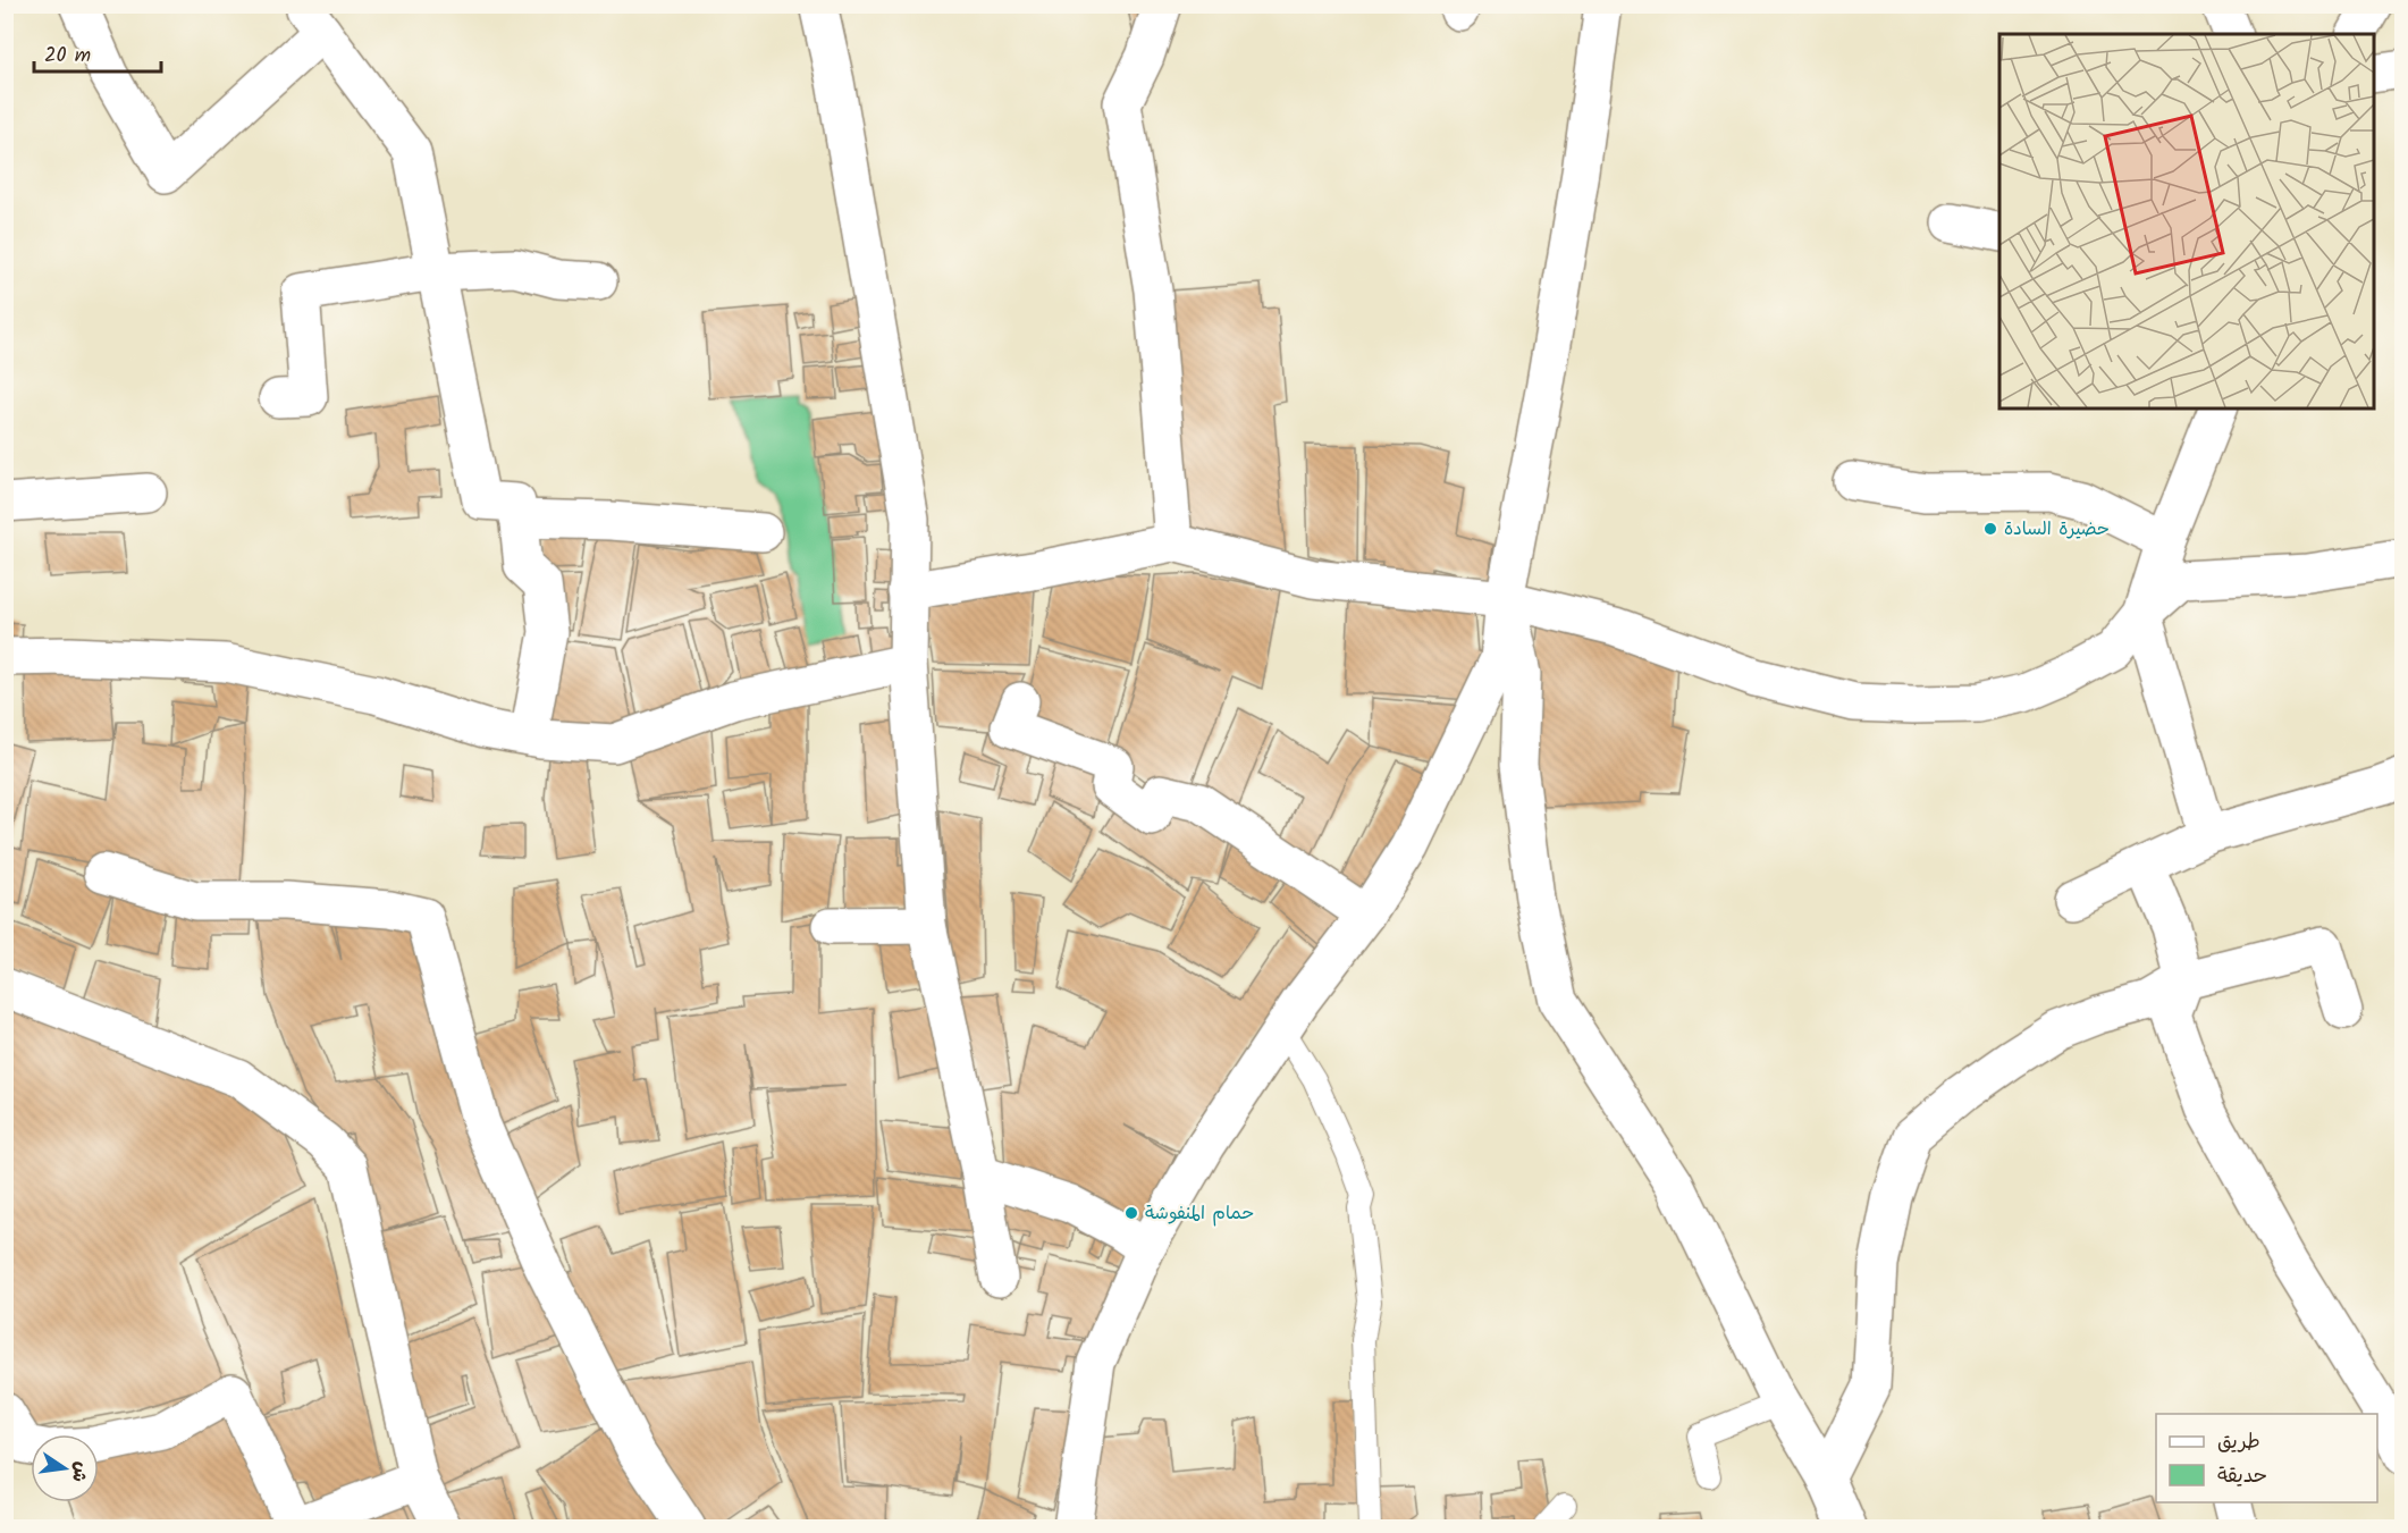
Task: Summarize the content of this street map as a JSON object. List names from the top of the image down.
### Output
{
  "places": ["حضيرة السادة", "حمام المنفوشة"],
  "legend": ["طريق", "حديقة"],
  "scale_bar": "20 m",
  "north": "right"
}
